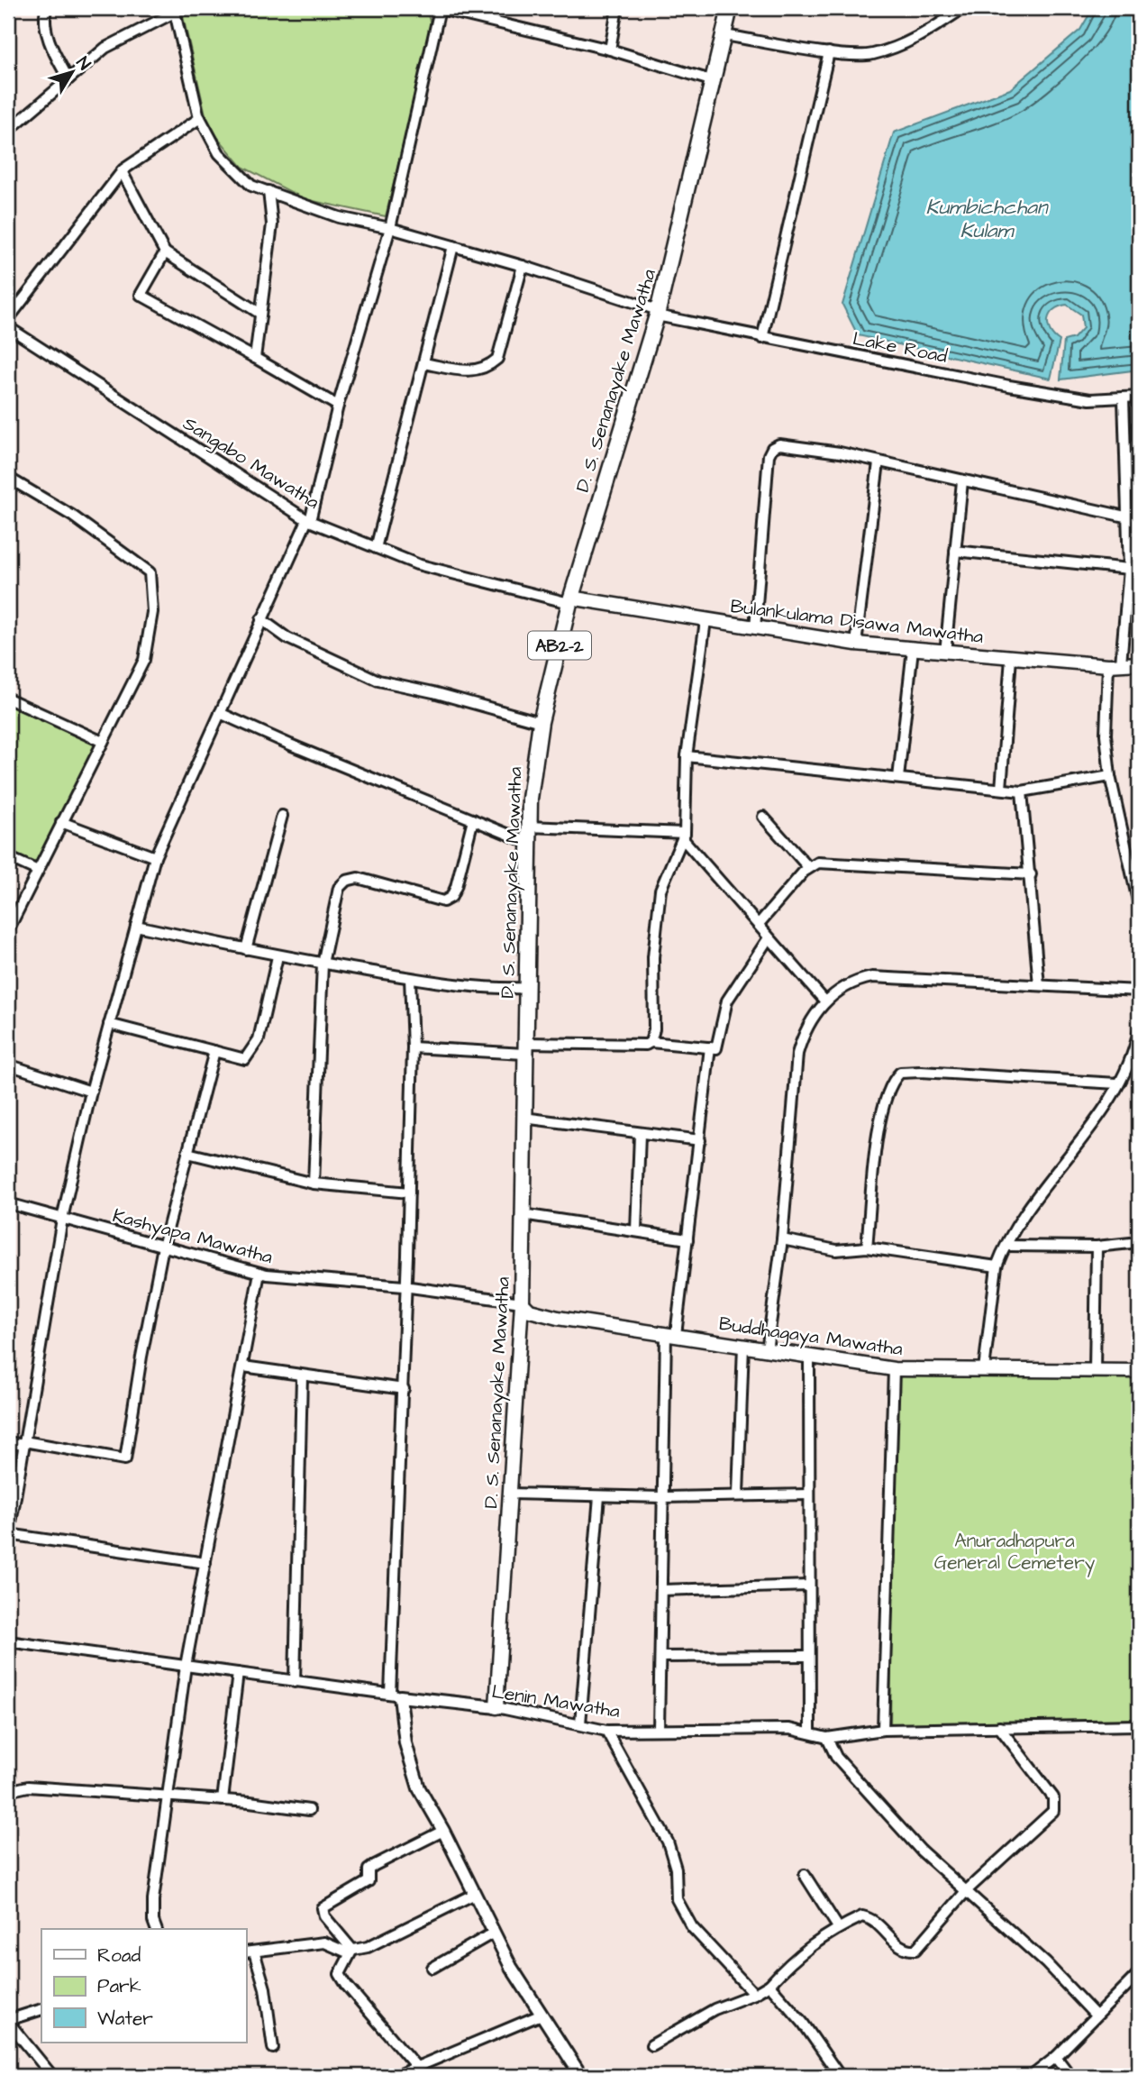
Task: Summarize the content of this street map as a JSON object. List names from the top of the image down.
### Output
{
  "streets": {
    "main road": [
      "D. S. Senanayake Mawatha",
      "Bulankulama Disawa Mawatha",
      "AB2-2",
      "Buddhagaya Mawatha"
    ],
    "street": [
      "Lake Road",
      "Sangabo Mawatha",
      "Kashyapa Mawatha",
      "Lenin Mawatha"
    ]
  },
  "crossings": [
    ["Lake Road", "D. S. Senanayake Mawatha"],
    ["D. S. Senanayake Mawatha", "Sangabo Mawatha"],
    ["D. S. Senanayake Mawatha", "Bulankulama Disawa Mawatha"],
    ["D. S. Senanayake Mawatha", "Kashyapa Mawatha"],
    ["D. S. Senanayake Mawatha", "Buddhagaya Mawatha"],
    ["D. S. Senanayake Mawatha", "Lenin Mawatha"],
    ["Sangabo Mawatha", "Bulankulama Disawa Mawatha"],
    ["Kashyapa Mawatha", "Buddhagaya Mawatha"]
  ],
  "water": ["Kumbichchan Kulam"],
  "parks": ["Anuradhapura General Cemetery"],
  "legend": ["Road", "Park", "Water"],
  "north": "top right"
}
